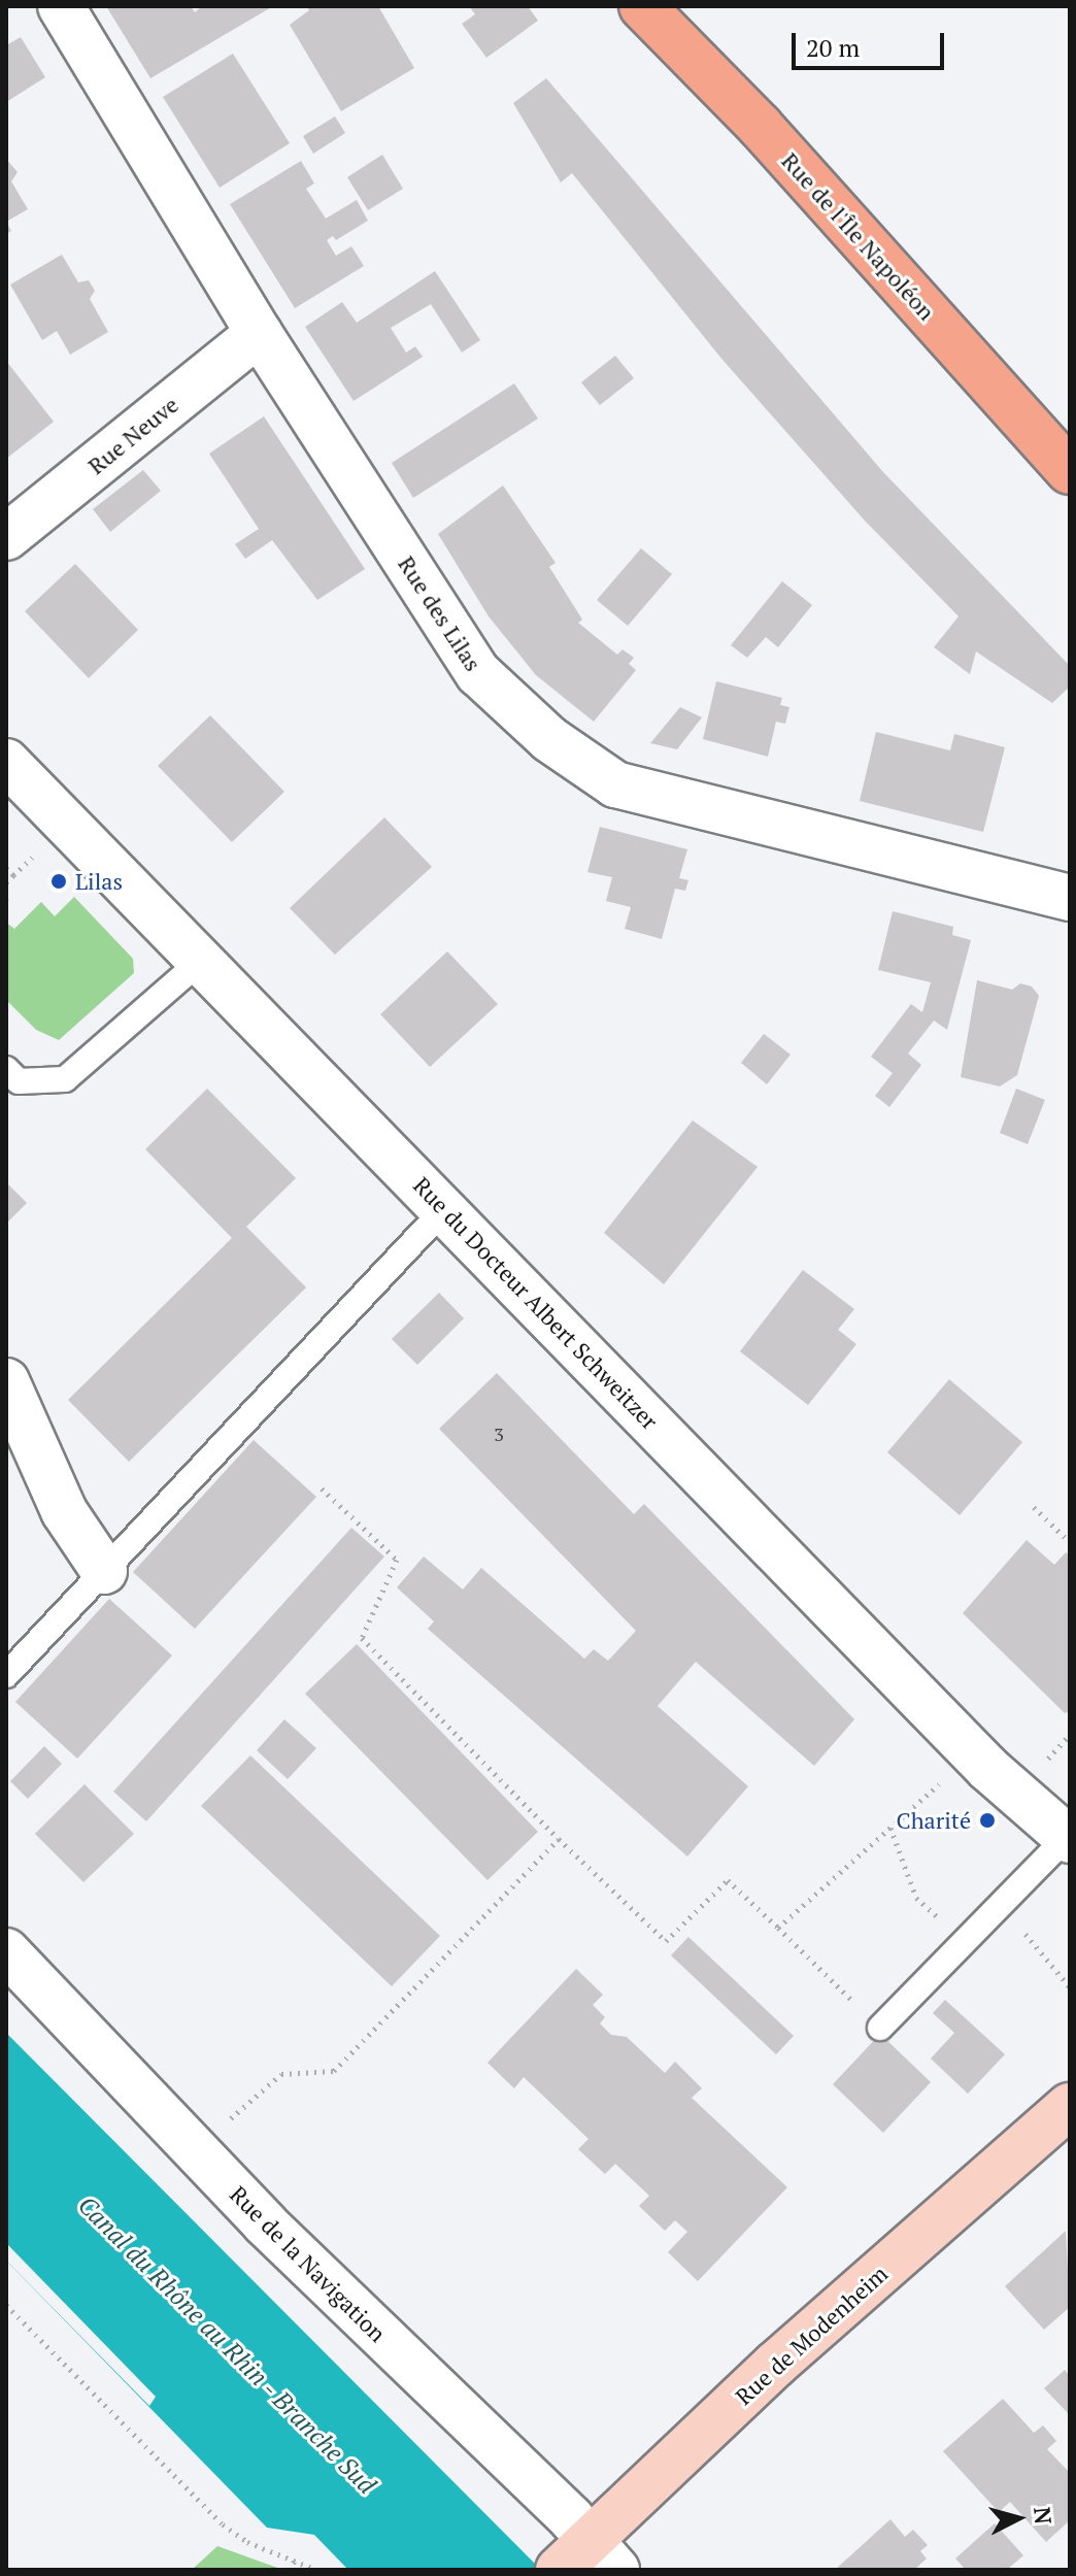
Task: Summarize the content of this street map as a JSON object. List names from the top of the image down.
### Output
{
  "streets": {
    "main road": ["Rue de l'Île Napoléon", "Rue de Modenheim"],
    "street": [
      "Rue Neuve",
      "Rue des Lilas",
      "Rue du Docteur Albert Schweitzer",
      "Rue de la Navigation"
    ]
  },
  "crossings": [
    ["Rue Neuve", "Rue des Lilas"],
    ["Rue de la Navigation", "Rue de Modenheim"]
  ],
  "water": ["Canal du Rhône au Rhin - Branche Sud"],
  "places": ["Lilas", "Charité"],
  "house_numbers": ["3"],
  "scale_bar": "20 m",
  "north": "right"
}
